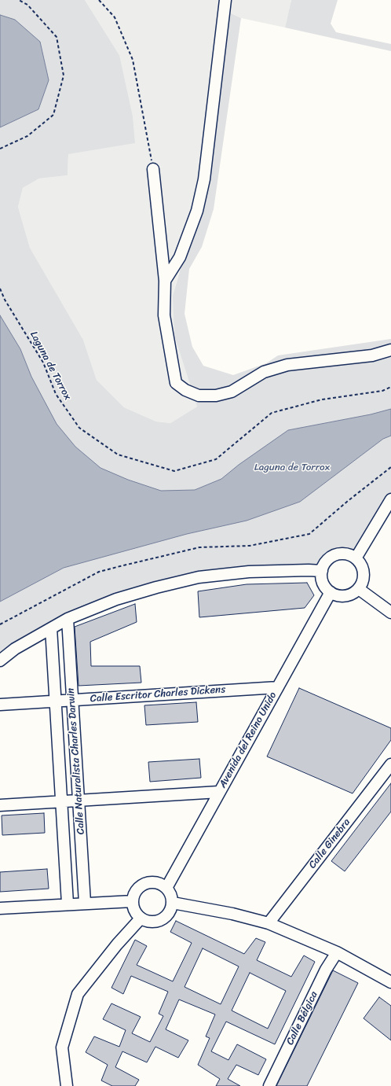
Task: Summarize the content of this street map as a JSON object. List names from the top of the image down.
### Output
{
  "streets": {
    "street": [
      "Calle Escritor Charles Dickens",
      "Avenida del Reino Unido",
      "Calle Naturalista Charles Darwin",
      "Calle Ginebra",
      "Calle Bélgica"
    ],
    "path": ["Laguna de Torrox"]
  },
  "crossings": [
    ["Calle Escritor Charles Dickens", "Avenida del Reino Unido"],
    ["Calle Escritor Charles Dickens", "Calle Naturalista Charles Darwin"]
  ],
  "parks": ["Laguna de Torrox"]
}
